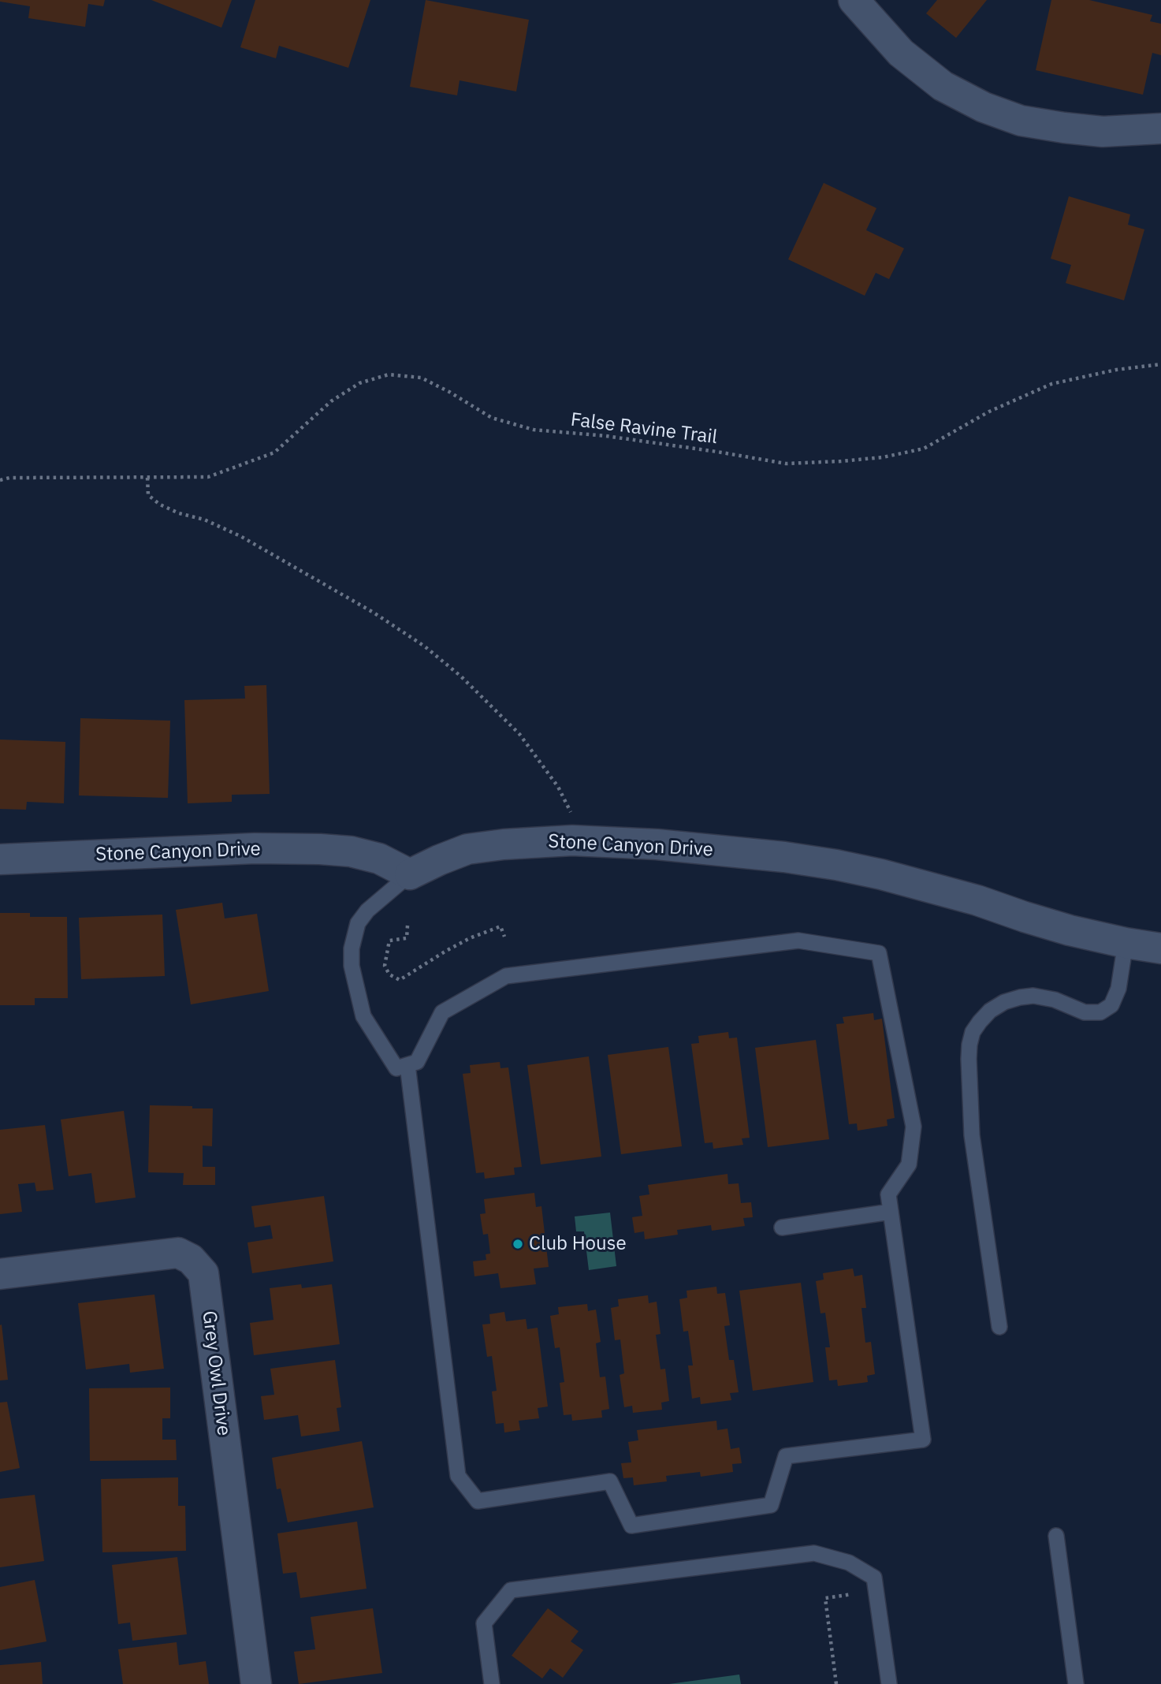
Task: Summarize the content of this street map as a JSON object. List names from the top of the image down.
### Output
{
  "streets": {
    "street": ["Stone Canyon Drive", "Grey Owl Drive"],
    "path": ["False Ravine Trail"]
  },
  "places": ["Club House"]
}
